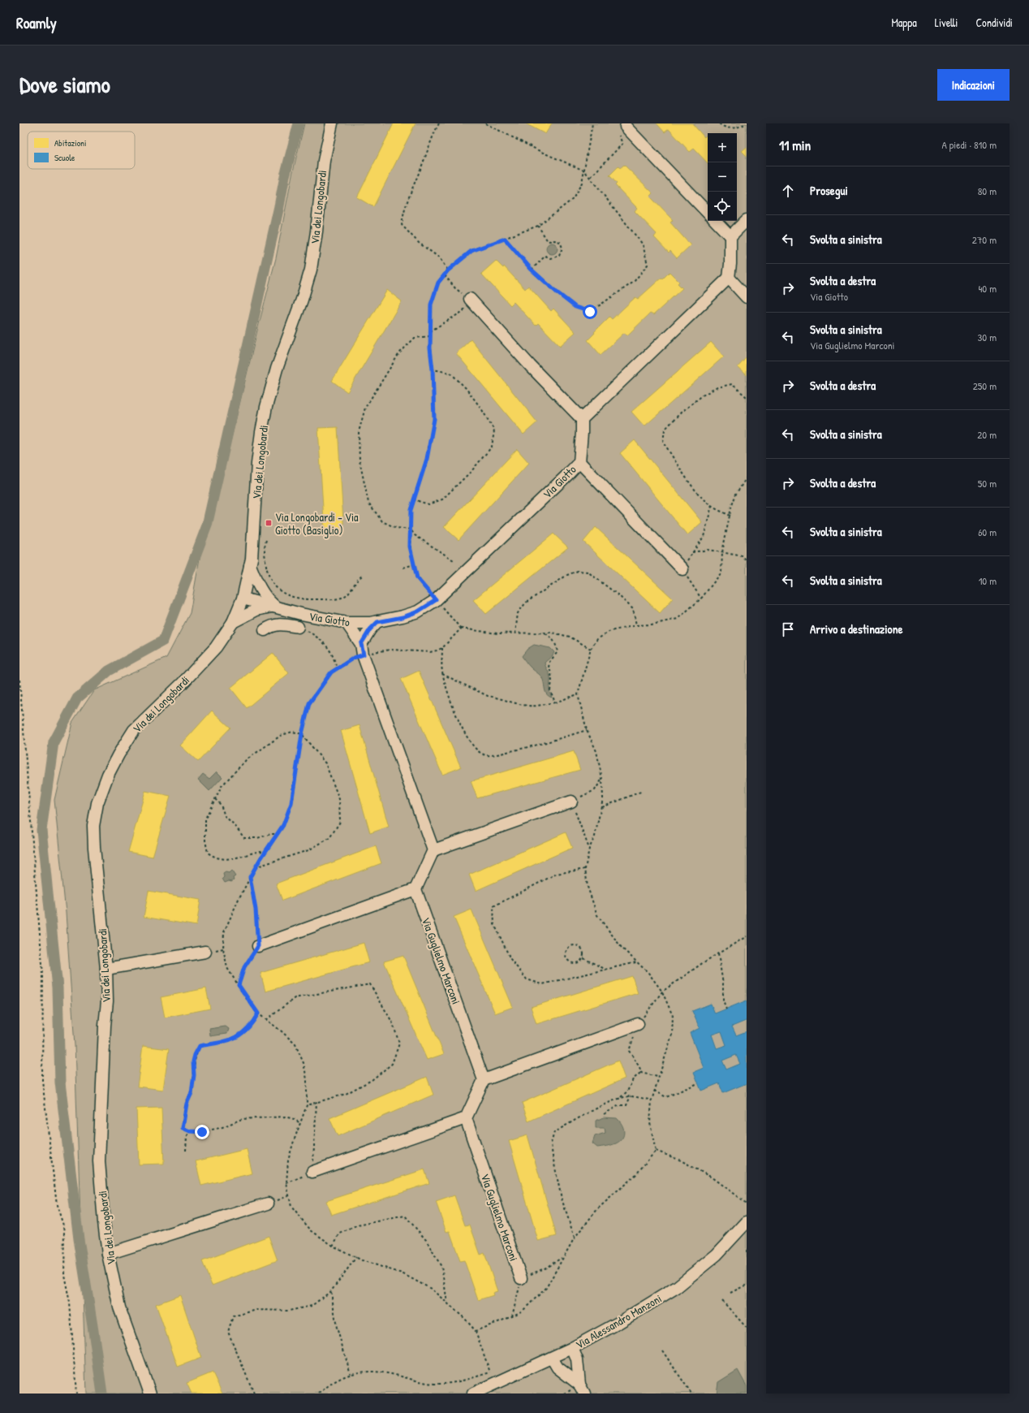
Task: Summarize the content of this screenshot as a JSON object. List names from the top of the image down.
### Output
{
  "streets": {
    "street": [
      "Via dei Longobardi",
      "Via Giotto",
      "Via Guglielmo Marconi",
      "Via Alessandro Manzoni"
    ]
  },
  "crossings": [
    ["Via dei Longobardi", "Via Giotto"]
  ],
  "places": {
    "transit": ["Via Longobardi - Via Giotto (Basiglio)"]
  },
  "legend": ["Abitazioni", "Scuole"],
  "page": {
    "header": "Roamly",
    "nav": ["Mappa", "Livelli", "Condividi"],
    "title": "Dove siamo",
    "buttons": "Indicazioni",
    "heading": ["11 min", "A piedi · 810 m"],
    "map_buttons": ["+", "−"],
    "list": [
      ["Prosegui", "80 m"],
      ["Svolta a sinistra", "270 m"],
      ["Svolta a destra", "Via Giotto", "40 m"],
      ["Svolta a sinistra", "Via Guglielmo Marconi", "30 m"],
      ["Svolta a destra", "250 m"],
      ["Svolta a sinistra", "20 m"],
      ["Svolta a destra", "50 m"],
      ["Svolta a sinistra", "60 m"],
      ["Svolta a sinistra", "10 m"],
      "Arrivo a destinazione"
    ]
  }
}
